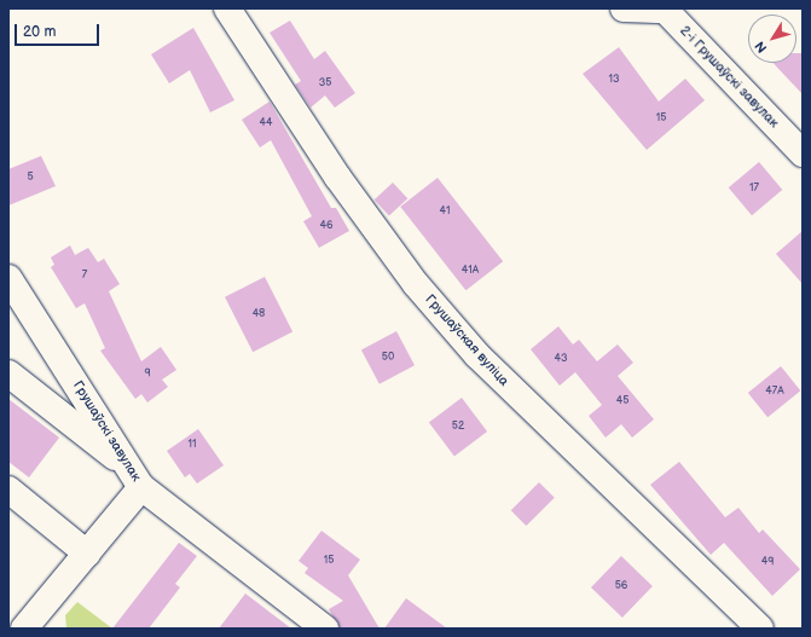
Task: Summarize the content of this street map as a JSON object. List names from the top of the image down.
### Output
{
  "streets": {
    "street": ["2-і Грушаўскі завулак", "Грушаўская вуліца", "Грушаўскі завулак"]
  },
  "house_numbers": [
    "13",
    "35",
    "15",
    "44",
    "5",
    "17",
    "41",
    "46",
    "41А",
    "7",
    "48",
    "50",
    "43",
    "9",
    "47А",
    "45",
    "52",
    "11",
    "15",
    "49",
    "56"
  ],
  "scale_bar": "20 m",
  "north": "bottom left"
}
